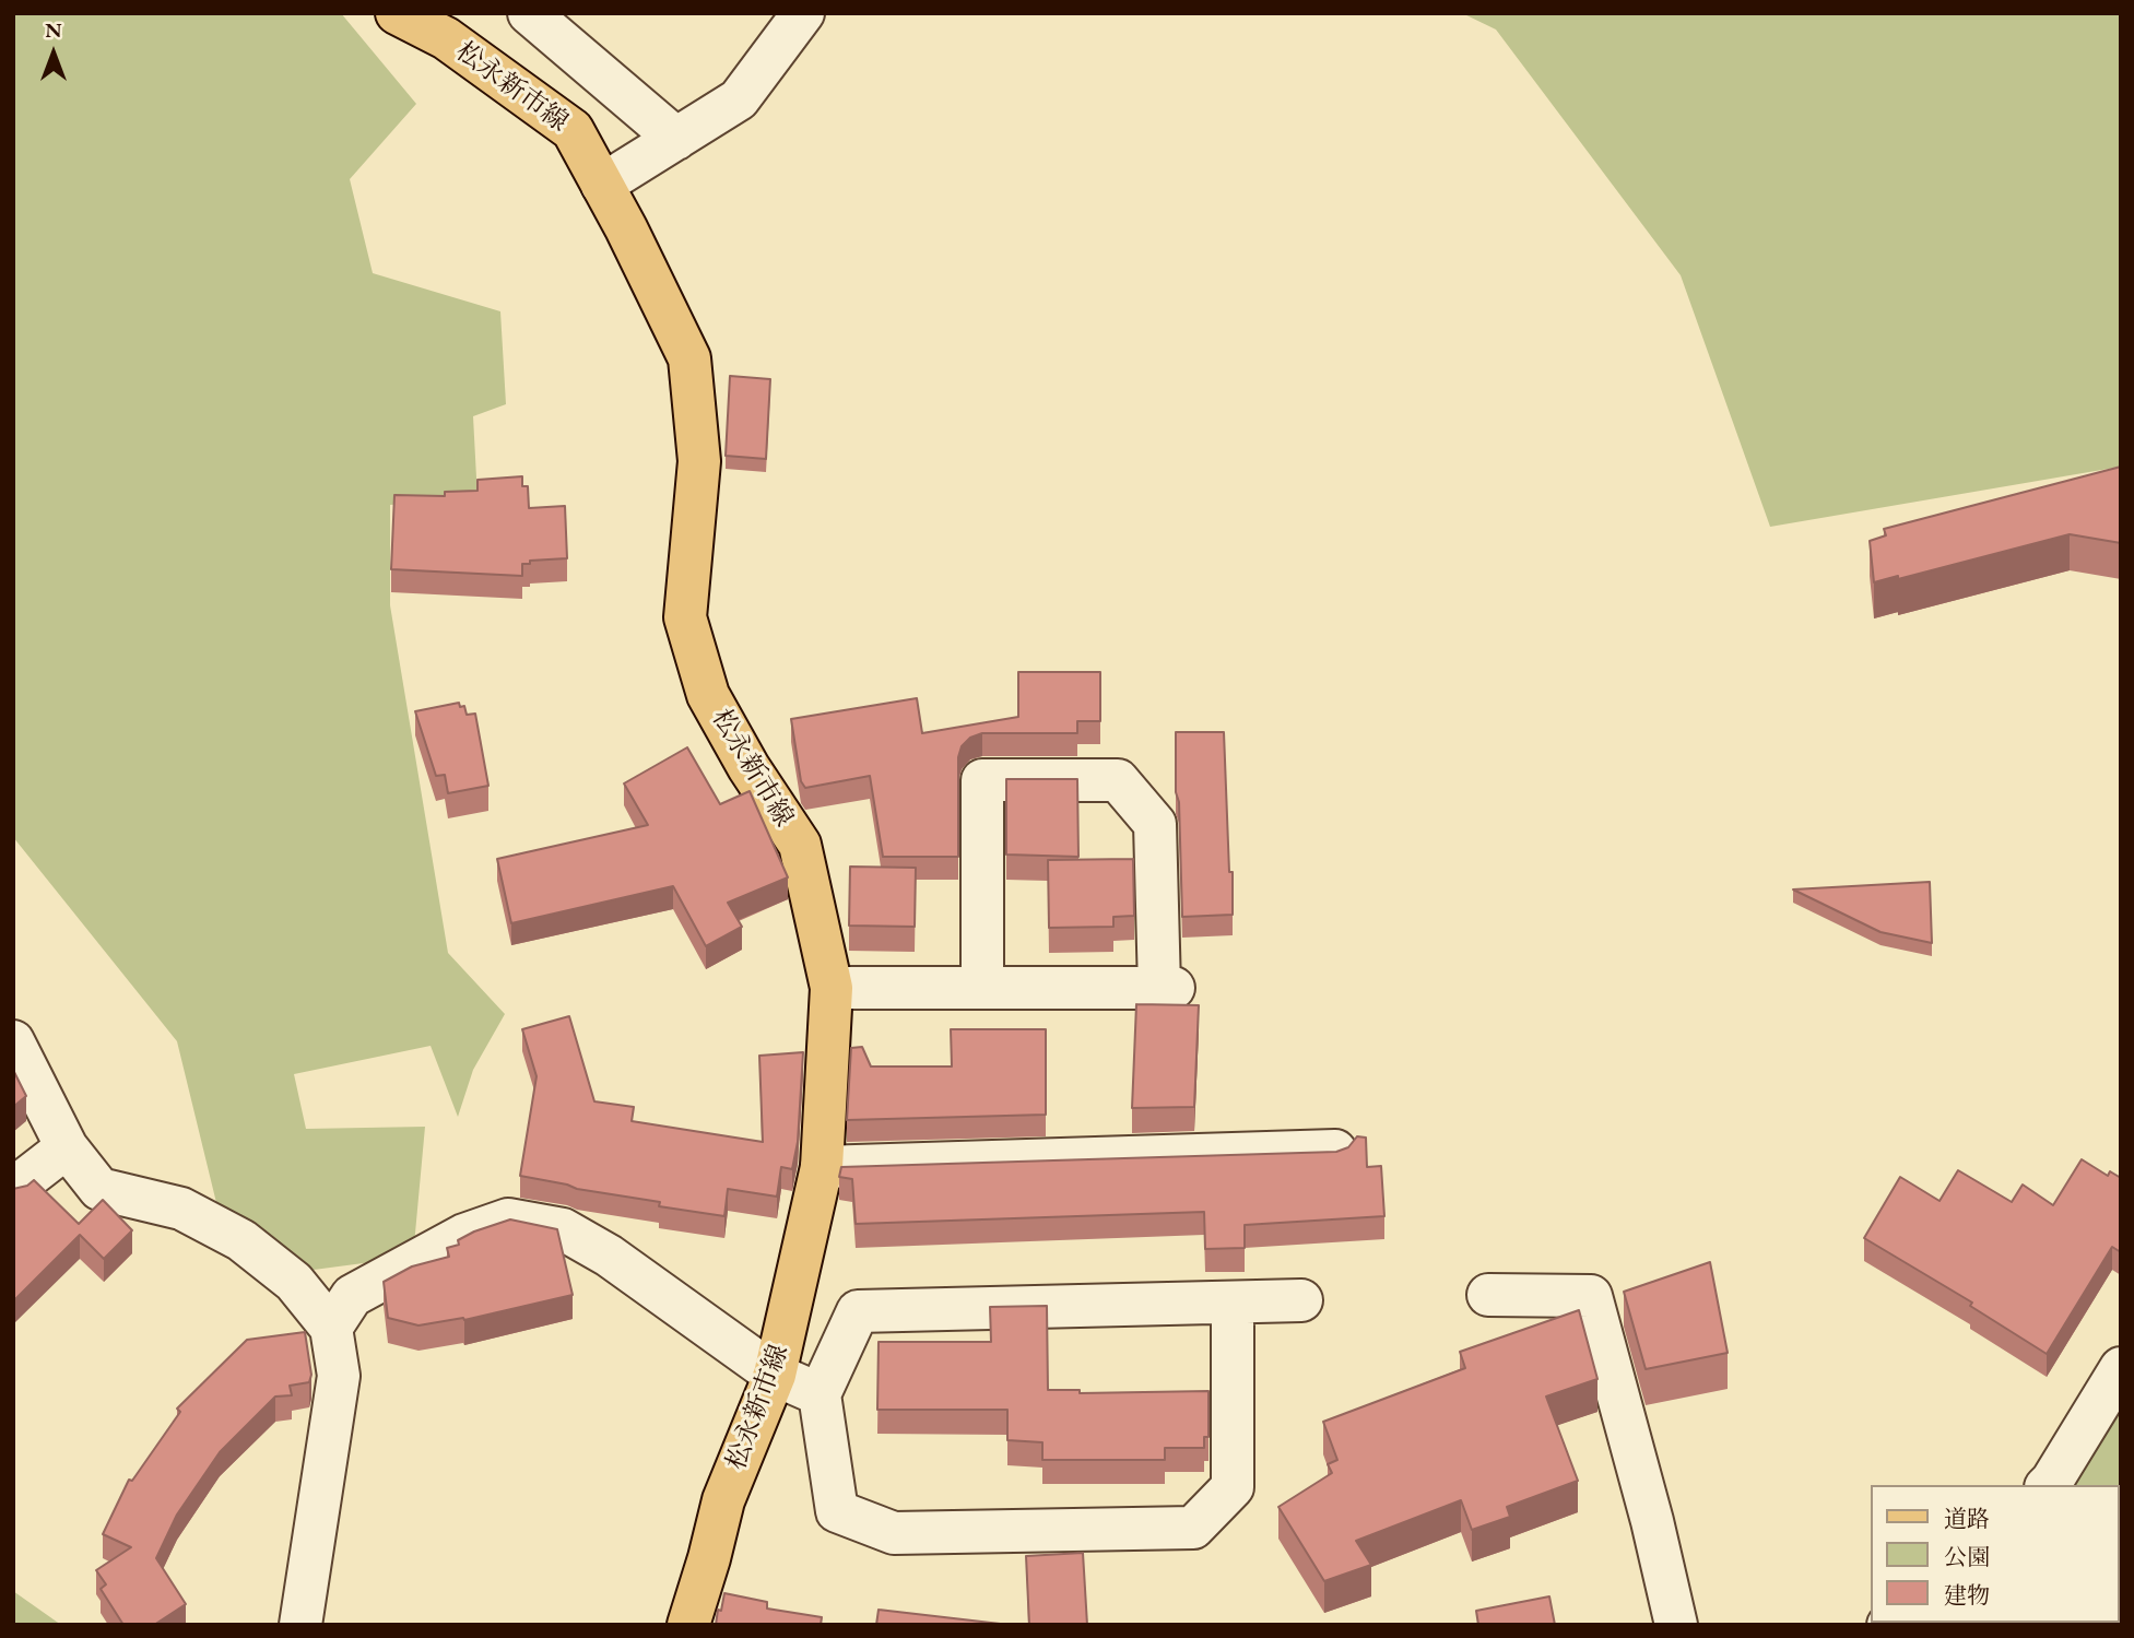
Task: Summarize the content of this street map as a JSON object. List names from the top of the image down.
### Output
{
  "streets": {
    "main road": ["松永新市線"]
  },
  "legend": ["道路", "公園", "建物"],
  "north": "top"
}
